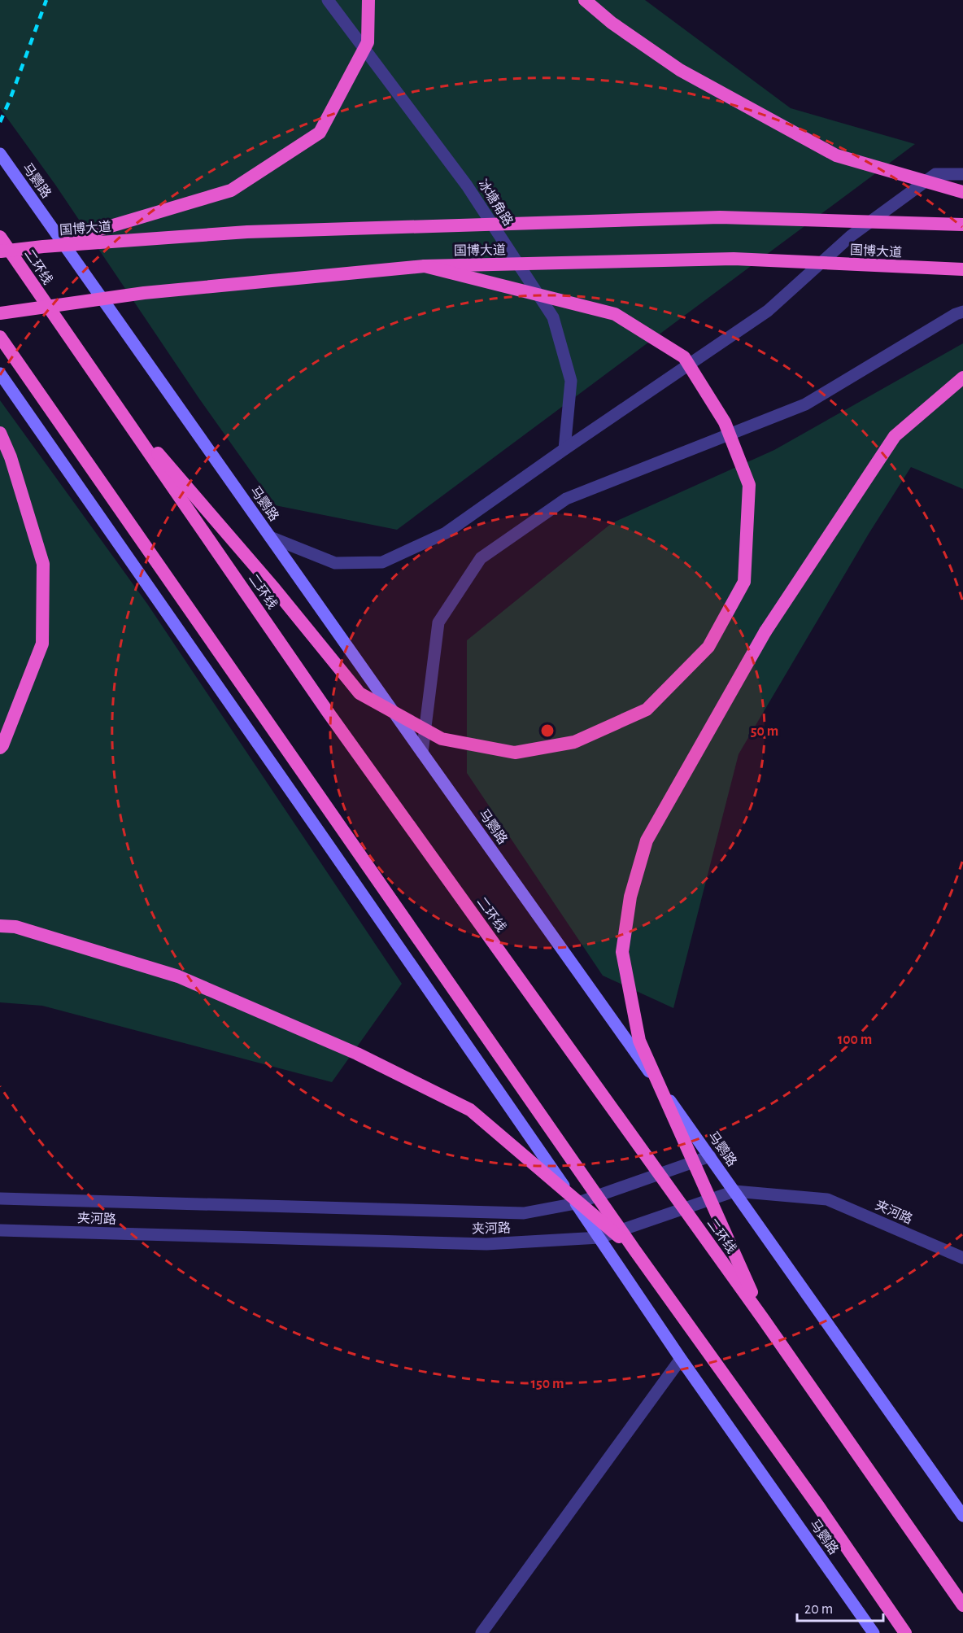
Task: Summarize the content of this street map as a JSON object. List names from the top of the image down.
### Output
{
  "streets": {
    "highway": ["国博大道", "二环线"],
    "main road": ["马鹦路"],
    "street": ["冰塘角路", "夹河路"]
  },
  "crossings": [
    ["马鹦路", "夹河路"]
  ],
  "scale_bar": "20 m",
  "rings": ["50 m", "100 m", "150 m"]
}
